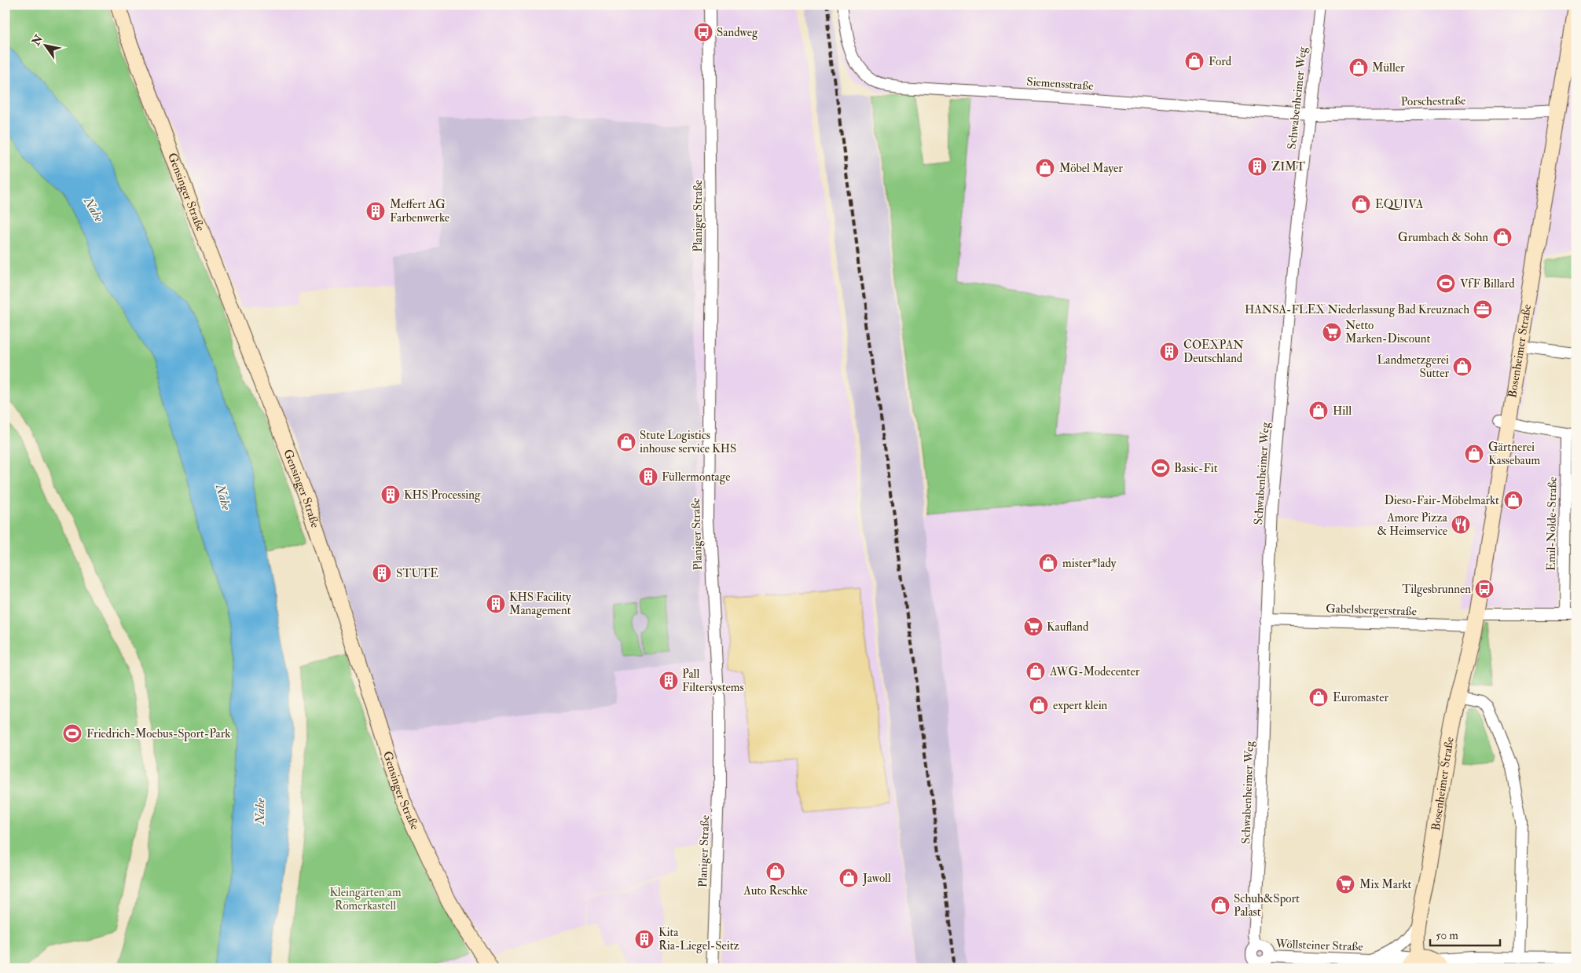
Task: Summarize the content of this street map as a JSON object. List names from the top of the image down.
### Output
{
  "streets": {
    "street": [
      "Siemensstraße",
      "Schwabenheimer Weg",
      "Porschestraße",
      "Gensinger Straße",
      "Planiger Straße",
      "Bosenheimer Straße",
      "Emil-Nolde-Straße",
      "Gabelsbergerstraße",
      "Wöllsteiner Straße"
    ]
  },
  "crossings": [
    ["Siemensstraße", "Schwabenheimer Weg"],
    ["Siemensstraße", "Porschestraße"],
    ["Schwabenheimer Weg", "Porschestraße"],
    ["Schwabenheimer Weg", "Gabelsbergerstraße"],
    ["Schwabenheimer Weg", "Wöllsteiner Straße"],
    ["Porschestraße", "Bosenheimer Straße"],
    ["Bosenheimer Straße", "Gabelsbergerstraße"],
    ["Bosenheimer Straße", "Wöllsteiner Straße"],
    ["Emil-Nolde-Straße", "Gabelsbergerstraße"]
  ],
  "water": ["Nahe"],
  "parks": ["Kleingärten am Römerkastell"],
  "places": {
    "bus stop": ["Sandweg", "Tilgesbrunnen"],
    "shop": [
      "Ford",
      "Müller",
      "Möbel Mayer",
      "EQUIVA",
      "Grumbach & Sohn",
      "Landmetzgerei Sutter",
      "Hill",
      "Stute Logistics inhouse service KHS",
      "Gärtnerei Kassebaum",
      "Dieso-Fair-Möbelmarkt",
      "mister*lady",
      "AWG-Modecenter",
      "Euromaster",
      "expert klein",
      "Auto Reschke",
      "Jawoll",
      "Schuh&Sport Palast"
    ],
    "building": [
      "ZIMT",
      "Meffert AG Farbenwerke",
      "COEXPAN Deutschland",
      "Füllermontage",
      "KHS Processing",
      "STUTE",
      "KHS Facility Management",
      "Pall Filtersystems",
      "Kita Ria-Liegel-Seitz"
    ],
    "sports": ["VfF Billard", "Basic-Fit", "Friedrich-Moebus-Sport-Park"],
    "office": ["HANSA-FLEX Niederlassung Bad Kreuznach"],
    "supermarket": ["Netto Marken-Discount", "Kaufland", "Mix Markt"],
    "restaurant": ["Amore Pizza & Heimservice"]
  },
  "scale_bar": "50 m",
  "north": "top left"
}
